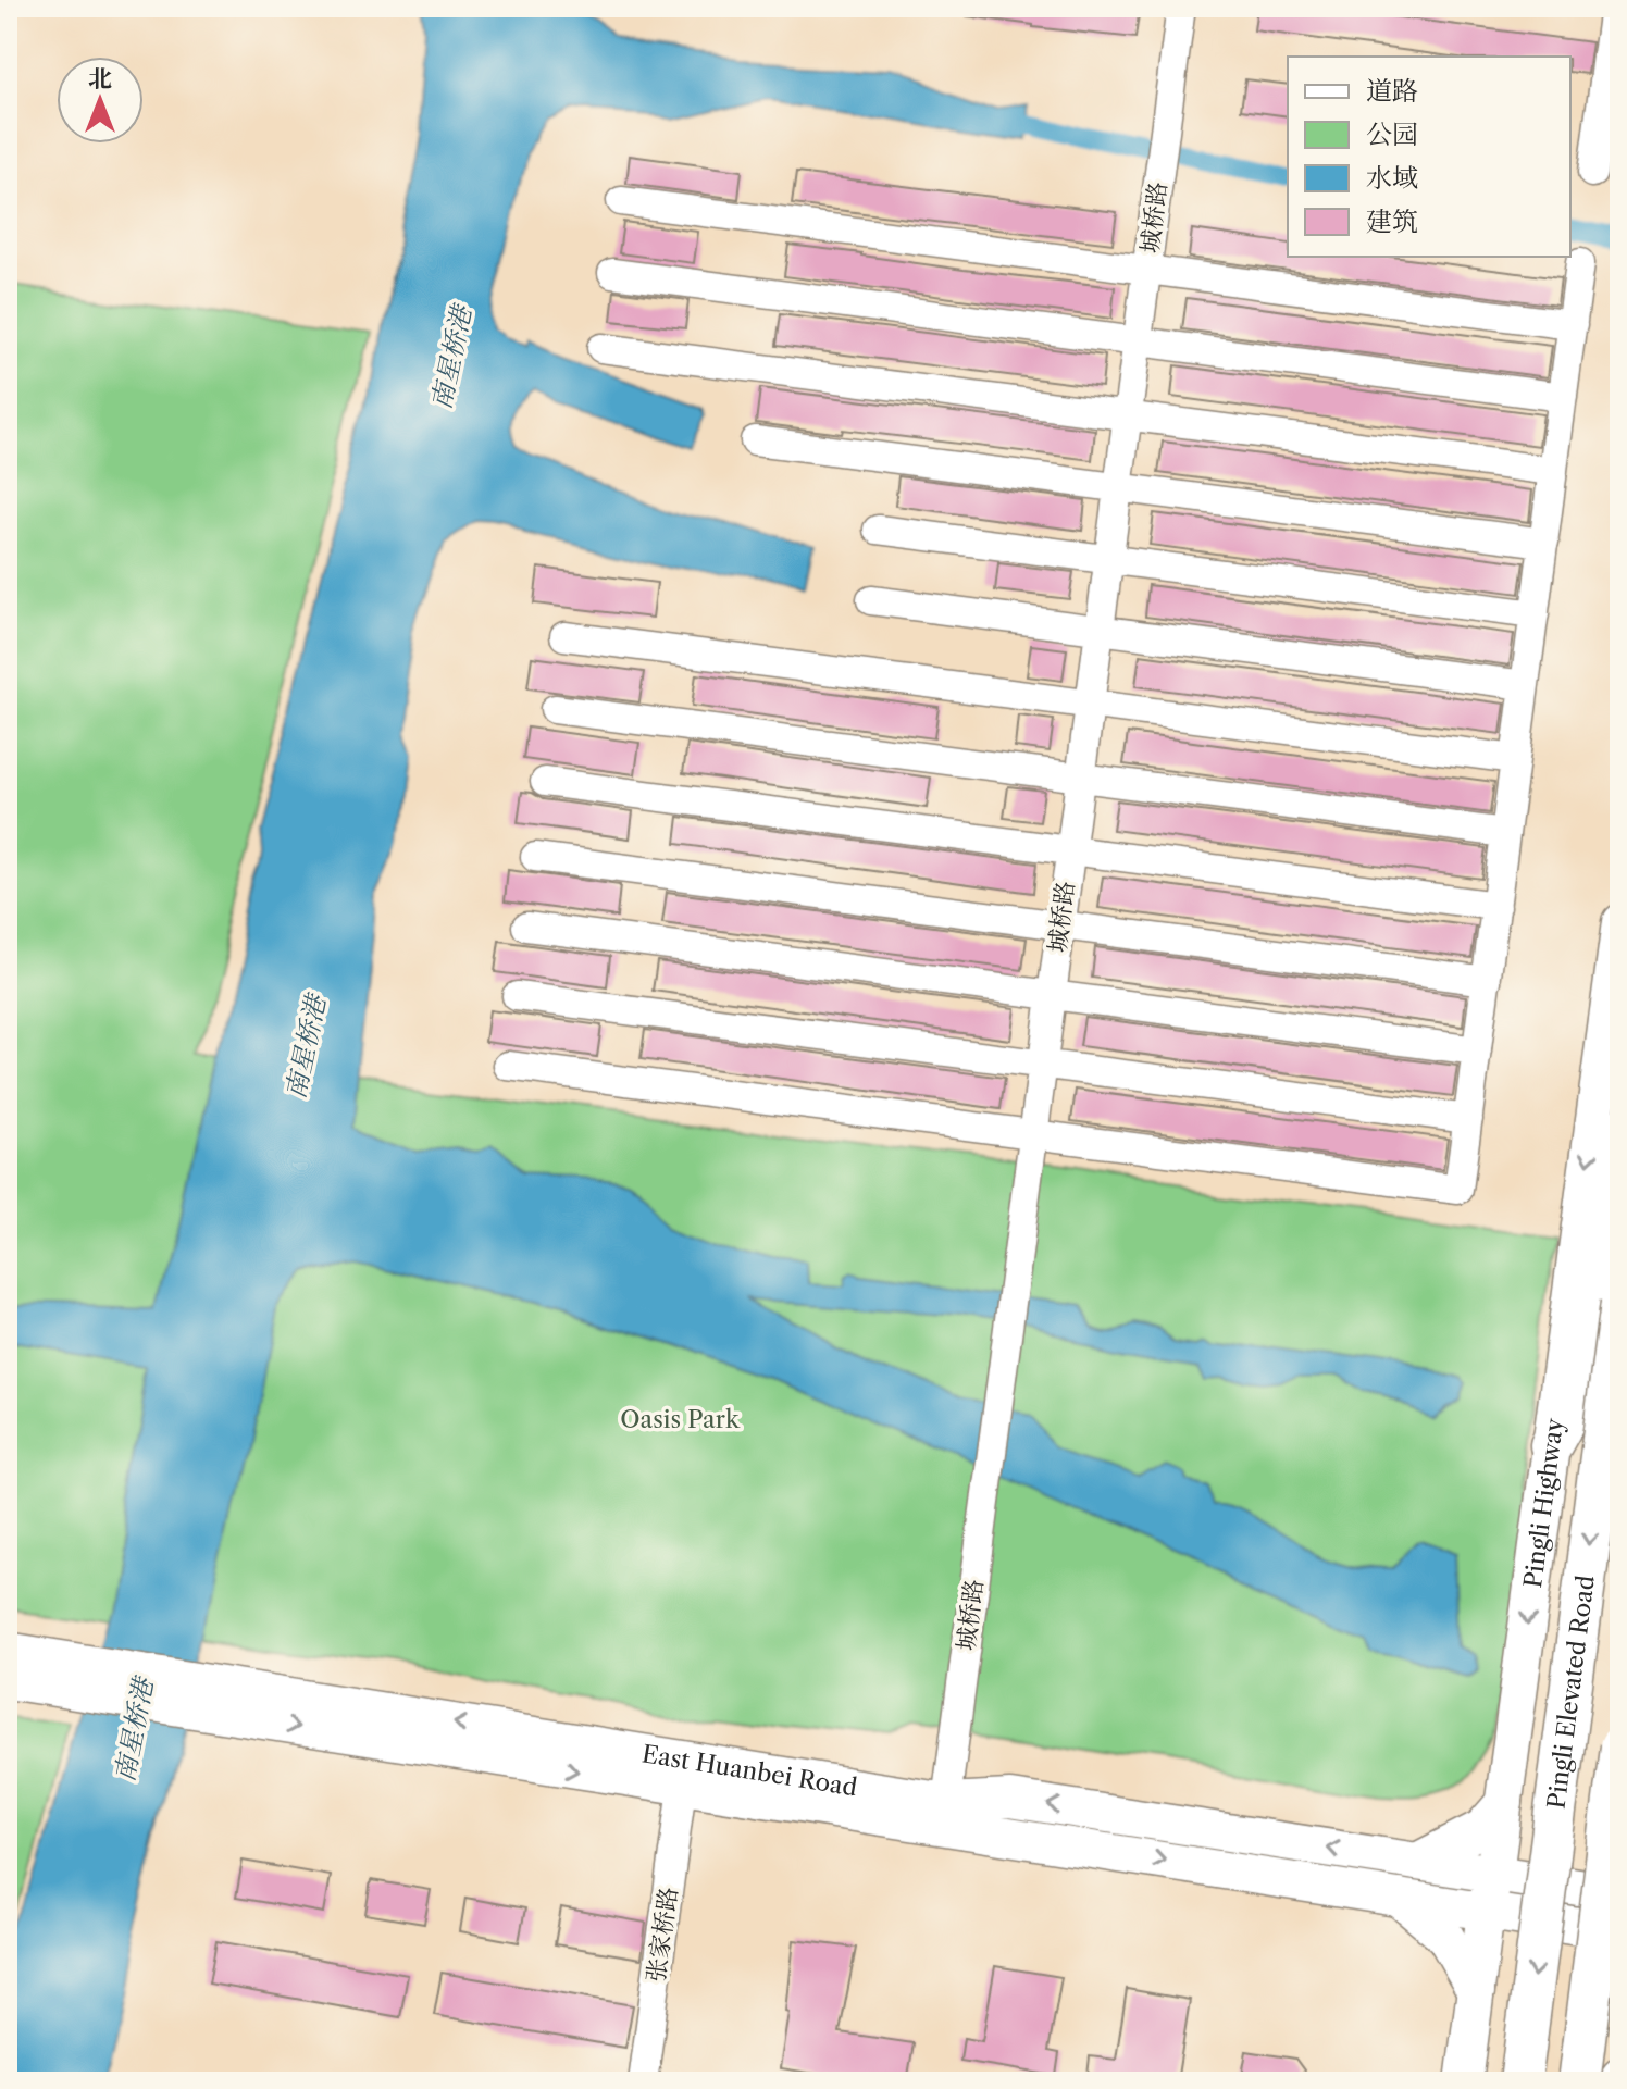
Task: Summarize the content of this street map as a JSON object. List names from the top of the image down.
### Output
{
  "streets": {
    "highway": ["Pingli Elevated Road"],
    "main road": ["Pingli Highway", "East Huanbei Road"],
    "street": ["城桥路", "张家桥路"]
  },
  "crossings": [
    ["城桥路", "East Huanbei Road"],
    ["Pingli Highway", "East Huanbei Road"],
    ["East Huanbei Road", "张家桥路"]
  ],
  "one_way": ["Pingli Highway"],
  "water": ["南星桥港"],
  "parks": ["Oasis Park"],
  "legend": [
    "道路",
    "公园",
    "水域",
    "建筑"
  ],
  "north": "top"
}
